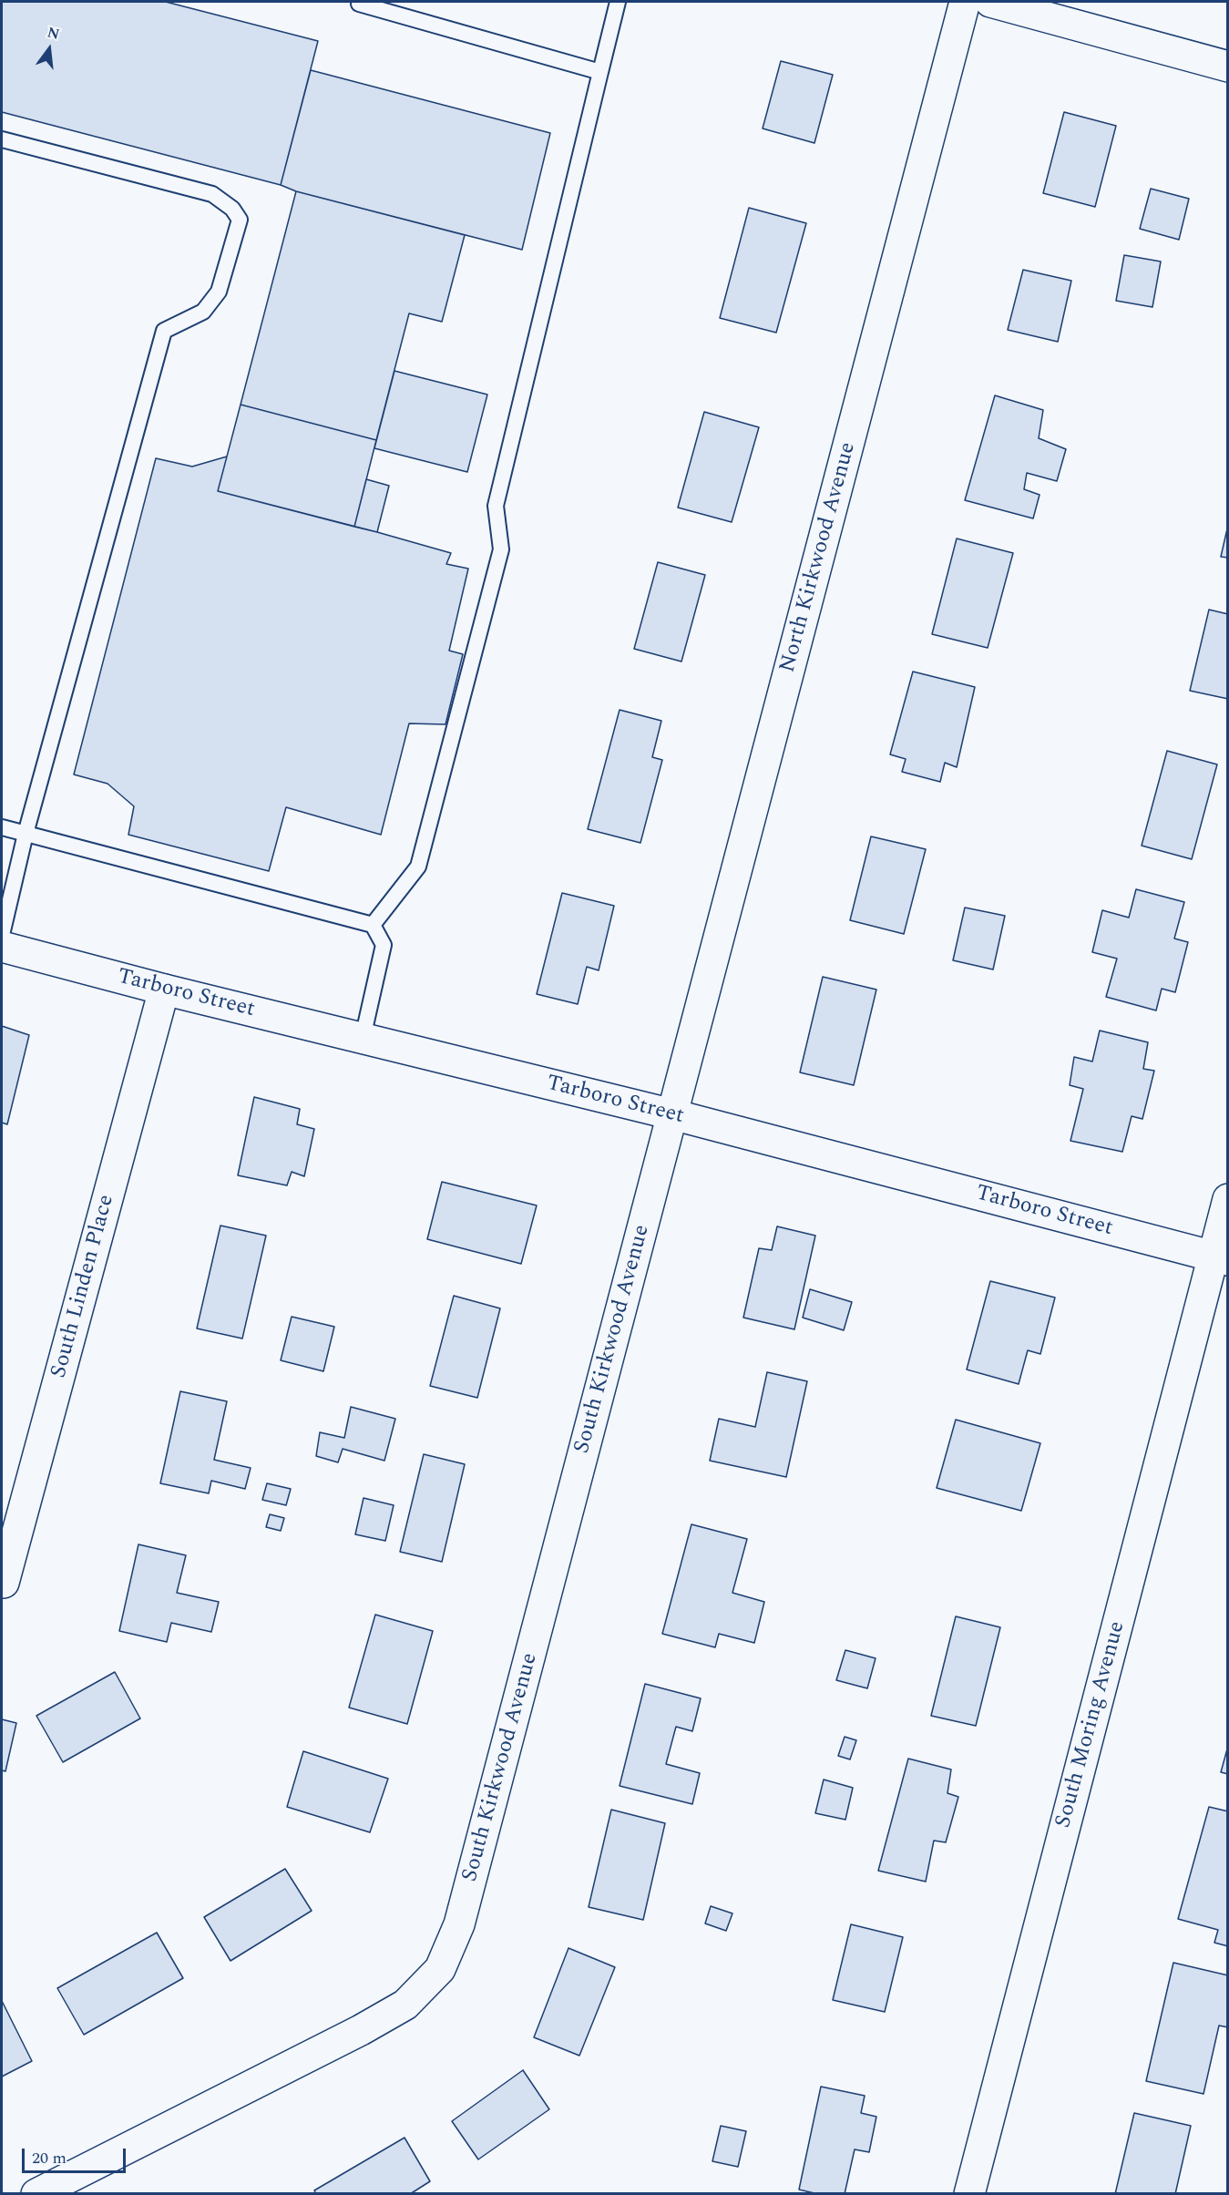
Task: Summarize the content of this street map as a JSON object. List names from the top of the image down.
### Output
{
  "streets": {
    "street": [
      "North Kirkwood Avenue",
      "Tarboro Street",
      "South Linden Place",
      "South Kirkwood Avenue",
      "South Moring Avenue"
    ]
  },
  "crossings": [
    ["North Kirkwood Avenue", "Tarboro Street"],
    ["North Kirkwood Avenue", "South Kirkwood Avenue"],
    ["Tarboro Street", "South Linden Place"],
    ["Tarboro Street", "South Kirkwood Avenue"],
    ["Tarboro Street", "South Moring Avenue"]
  ],
  "scale_bar": "20 m",
  "north": "top"
}
